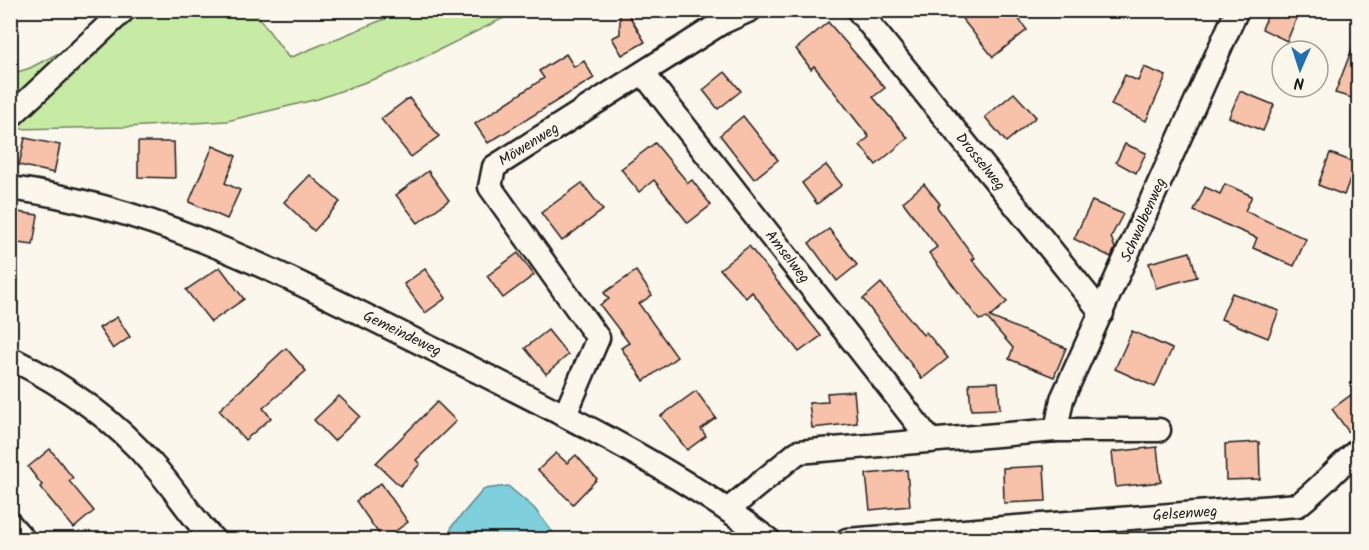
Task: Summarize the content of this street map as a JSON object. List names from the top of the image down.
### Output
{
  "streets": {
    "street": [
      "Möwenweg",
      "Drosselweg",
      "Schwalbenweg",
      "Amselweg",
      "Gemeindeweg",
      "Gelsenweg"
    ]
  },
  "crossings": [
    ["Möwenweg", "Amselweg"],
    ["Möwenweg", "Gemeindeweg"],
    ["Drosselweg", "Schwalbenweg"]
  ],
  "north": "bottom"
}
